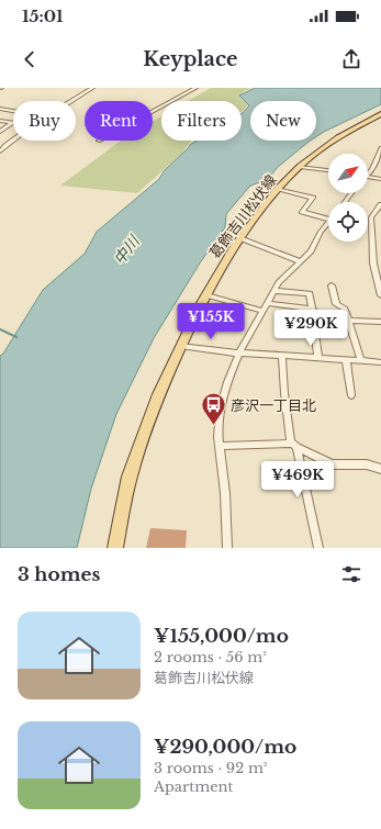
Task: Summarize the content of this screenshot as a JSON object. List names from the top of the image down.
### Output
{
  "streets": {
    "main road": ["葛飾吉川松伏線"]
  },
  "water": ["中川"],
  "places": {
    "bus stop": ["彦沢一丁目北"]
  },
  "north": "top right",
  "page": {
    "status": "15:01",
    "header": "Keyplace",
    "chip": [
      "Buy",
      "Rent",
      "Filters",
      "New"
    ],
    "price": ["¥155K", "¥290K", "¥469K"],
    "heading": "3 homes",
    "list": [
      {
        "name": "¥155,000/mo",
        "note": "2 rooms · 56 m² · 葛飾吉川松伏線"
      },
      {
        "name": "¥290,000/mo",
        "note": "3 rooms · 92 m² · Apartment"
      }
    ]
  }
}
